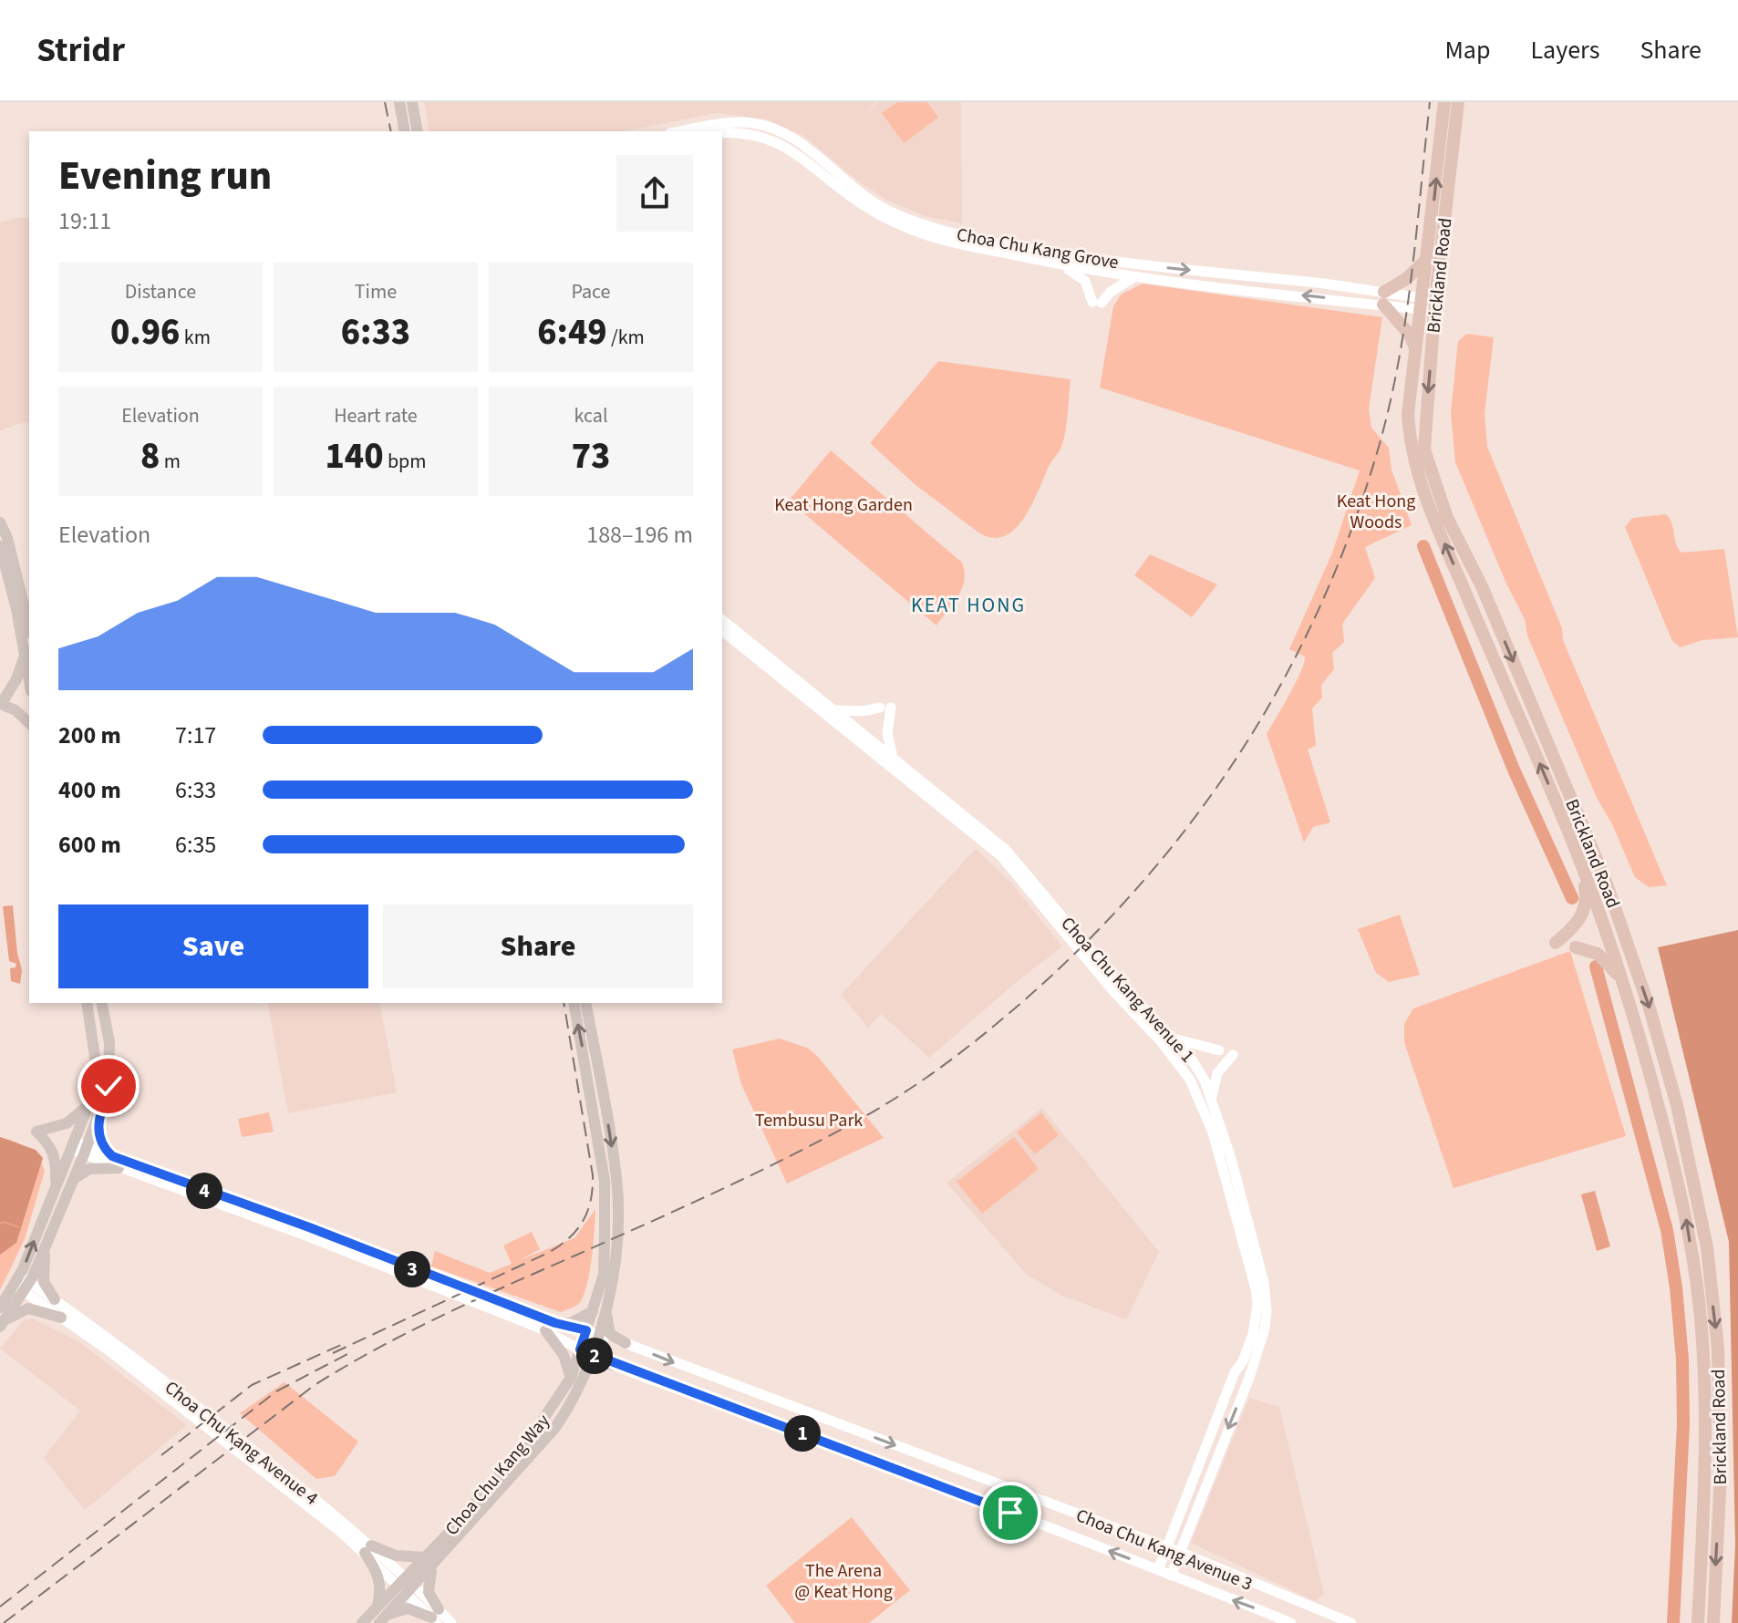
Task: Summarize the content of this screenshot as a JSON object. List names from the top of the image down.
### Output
{
  "streets": {
    "main road": ["Brickland Road", "Choa Chu Kang Way"],
    "street": [
      "Choa Chu Kang Grove",
      "Choa Chu Kang Avenue 1",
      "Choa Chu Kang Avenue 4",
      "Choa Chu Kang Avenue 3"
    ]
  },
  "crossings": [
    ["Choa Chu Kang Grove", "Brickland Road"],
    ["Choa Chu Kang Avenue 1", "Choa Chu Kang Avenue 3"],
    ["Choa Chu Kang Avenue 4", "Choa Chu Kang Way"],
    ["Choa Chu Kang Way", "Choa Chu Kang Avenue 3"]
  ],
  "districts": ["KEAT HONG"],
  "parks": [
    "Keat Hong Woods",
    "Keat Hong Garden",
    "Tembusu Park",
    "The Arena @ Keat Hong"
  ],
  "page": {
    "header": "Stridr",
    "nav": ["Map", "Layers", "Share"],
    "heading": ["Evening run", "19:11"],
    "stats": [
      ["Distance", "0.96 km"],
      ["Time", "6:33"],
      ["Pace", "6:49 /km"],
      ["Elevation", "8 m"],
      ["Heart rate", "140 bpm"],
      ["kcal", "73"]
    ],
    "chart": ["Elevation", "188–196 m"],
    "list": [
      {
        "name": "200 m",
        "note": "7:17"
      },
      {
        "name": "400 m",
        "note": "6:33"
      },
      {
        "name": "600 m",
        "note": "6:35"
      }
    ],
    "buttons": ["Save", "Share"],
    "pins": [
      "4",
      "3",
      "2",
      "1"
    ]
  }
}
